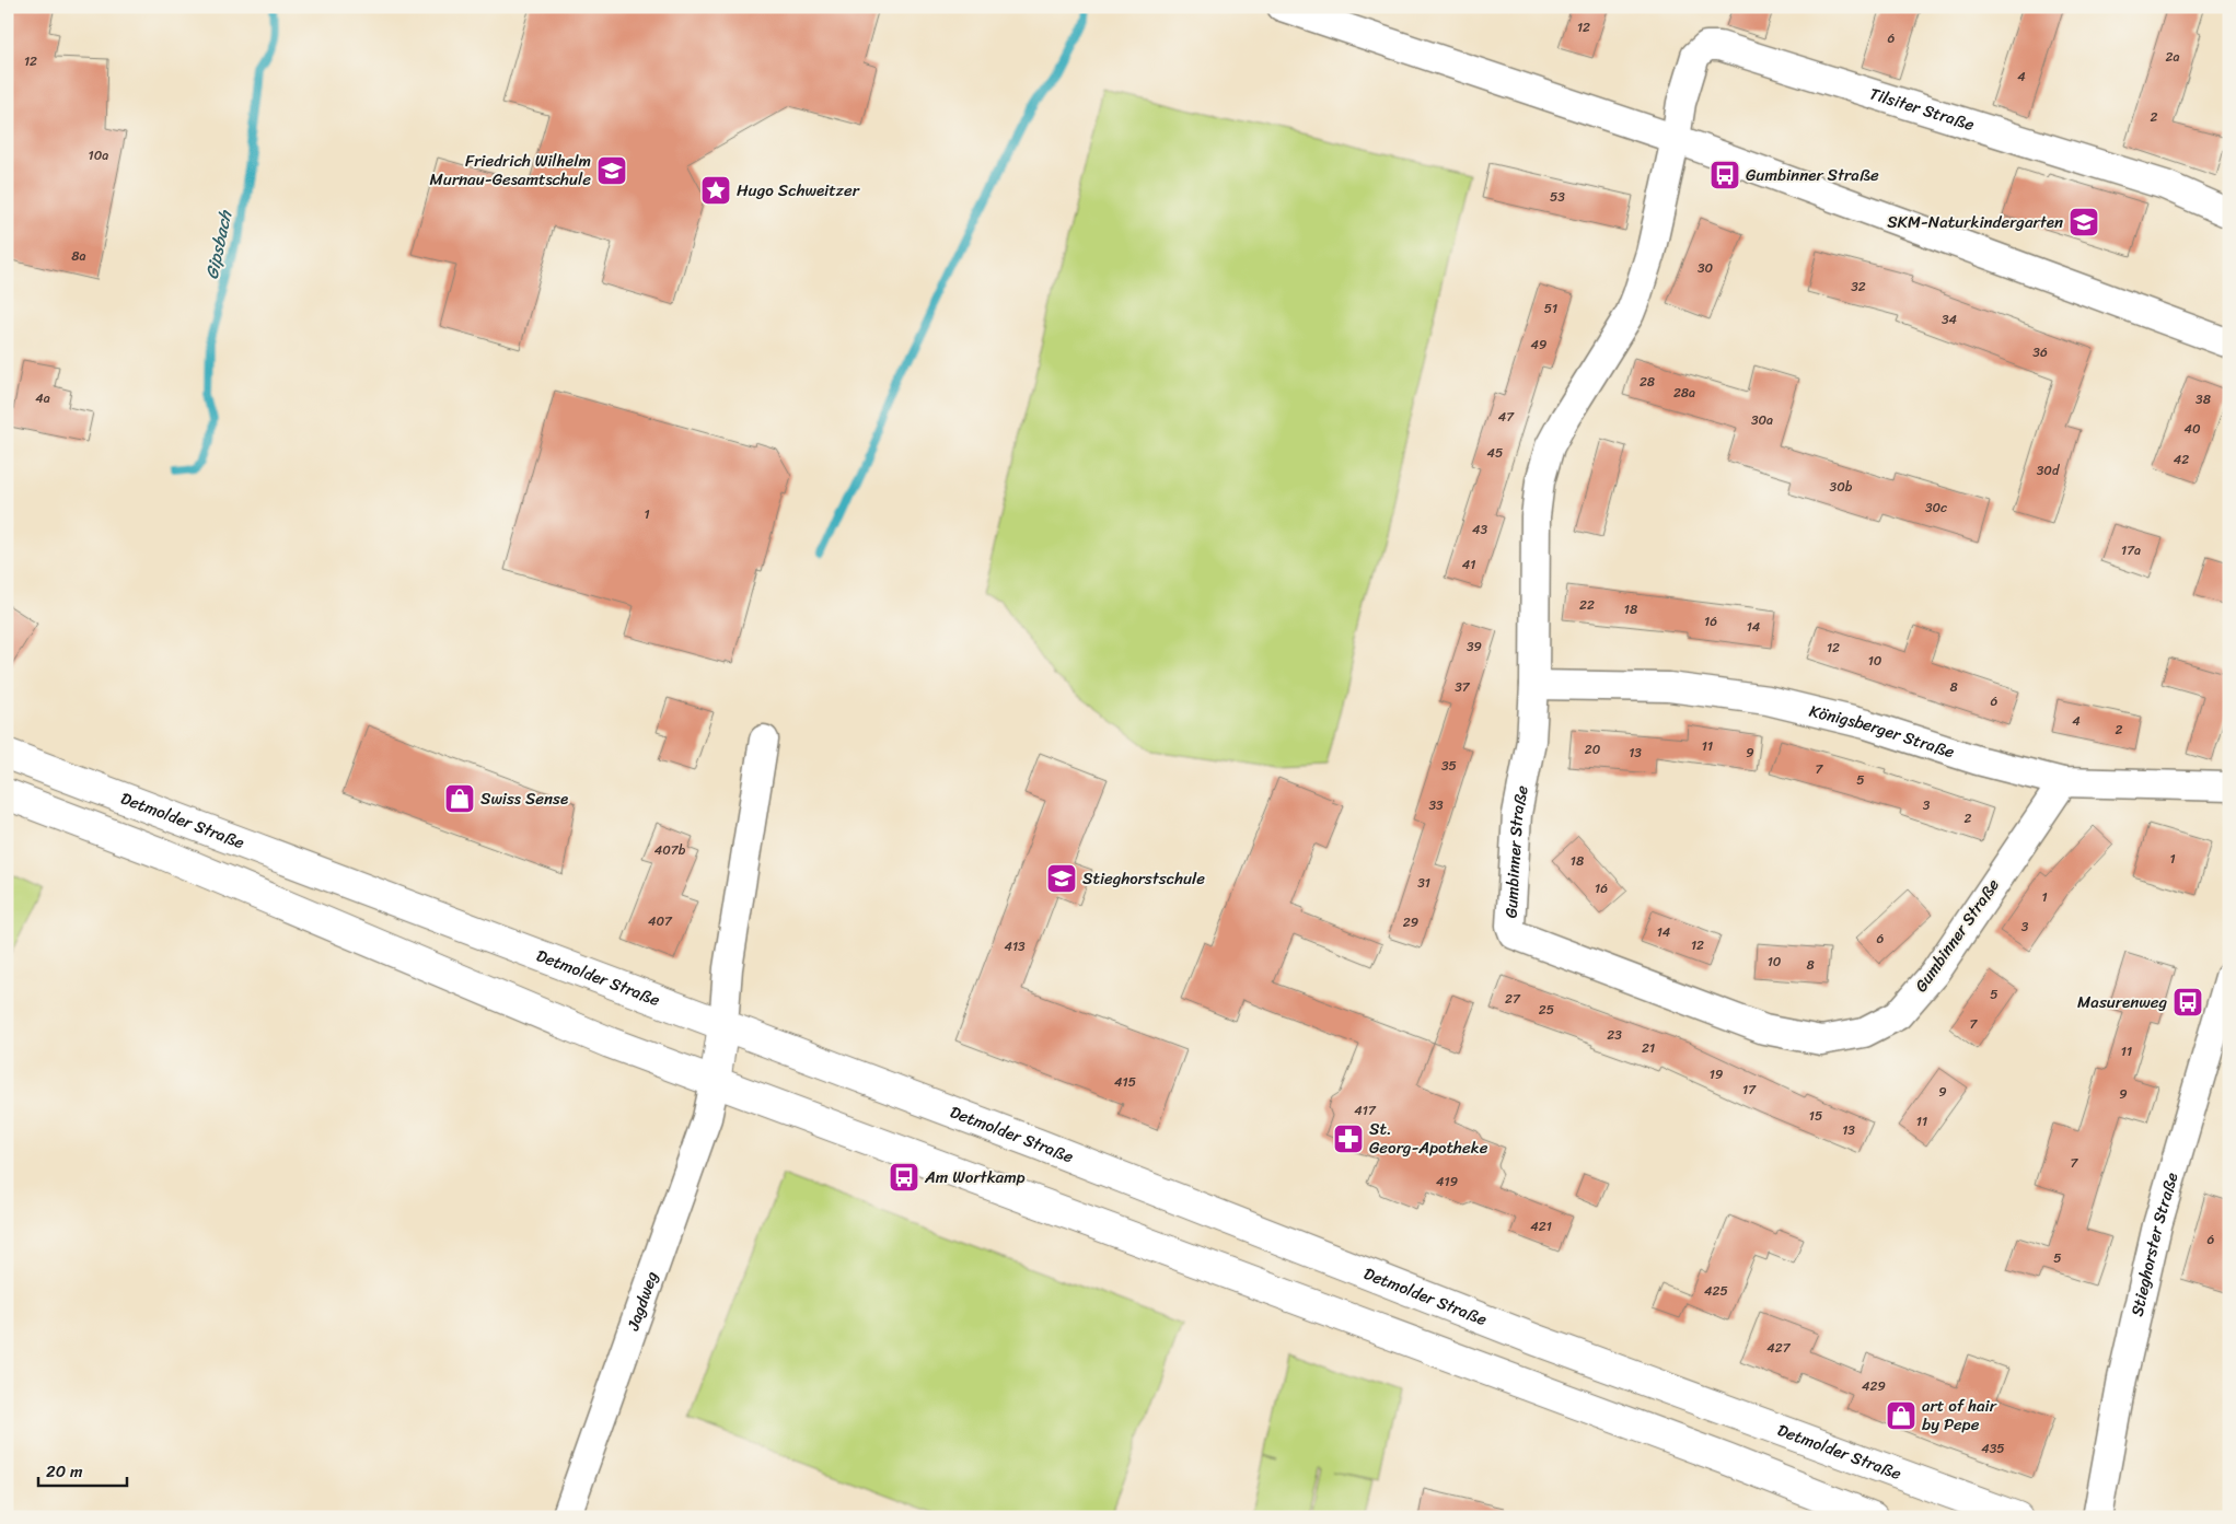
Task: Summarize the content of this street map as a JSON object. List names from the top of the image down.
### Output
{
  "streets": {
    "main road": ["Detmolder Straße"],
    "street": [
      "Tilsiter Straße",
      "Königsberger Straße",
      "Gumbinner Straße",
      "Stieghorster Straße",
      "Jagdweg"
    ]
  },
  "crossings": [
    ["Tilsiter Straße", "Gumbinner Straße"],
    ["Königsberger Straße", "Gumbinner Straße"]
  ],
  "water": ["Gipsbach"],
  "places": {
    "school or university": ["Friedrich Wilhelm Murnau-Gesamtschule", "SKM-Naturkindergarten", "Stieghorstschule"],
    "bus stop": ["Gumbinner Straße", "Masurenweg", "Am Wortkamp"],
    "place": ["Hugo Schweitzer"],
    "shop": ["Swiss Sense", "art of hair by Pepe"],
    "pharmacy": ["St. Georg-Apotheke"]
  },
  "house_numbers": [
    "12",
    "6",
    "2a",
    "12",
    "4",
    "2",
    "10a",
    "53",
    "8a",
    "30",
    "32",
    "51",
    "34",
    "49",
    "36",
    "28",
    "28a",
    "4a",
    "38",
    "47",
    "30a",
    "40",
    "45",
    "42",
    "30d",
    "30b",
    "30c",
    "1",
    "43",
    "17a",
    "41",
    "22",
    "18",
    "16",
    "14",
    "39",
    "12",
    "10",
    "37",
    "8",
    "6",
    "4",
    "2",
    "11",
    "20",
    "13",
    "9",
    "35",
    "7",
    "5",
    "33",
    "3",
    "2",
    "407b",
    "1",
    "18",
    "31",
    "16",
    "1",
    "407",
    "29",
    "3",
    "14",
    "6",
    "12",
    "413",
    "10",
    "8",
    "5",
    "27",
    "25",
    "7",
    "23",
    "21",
    "11",
    "19",
    "415",
    "17",
    "9",
    "9",
    "417",
    "15",
    "11",
    "13",
    "7",
    "419",
    "421",
    "6",
    "5",
    "425",
    "427",
    "429",
    "435"
  ],
  "scale_bar": "20 m"
}
